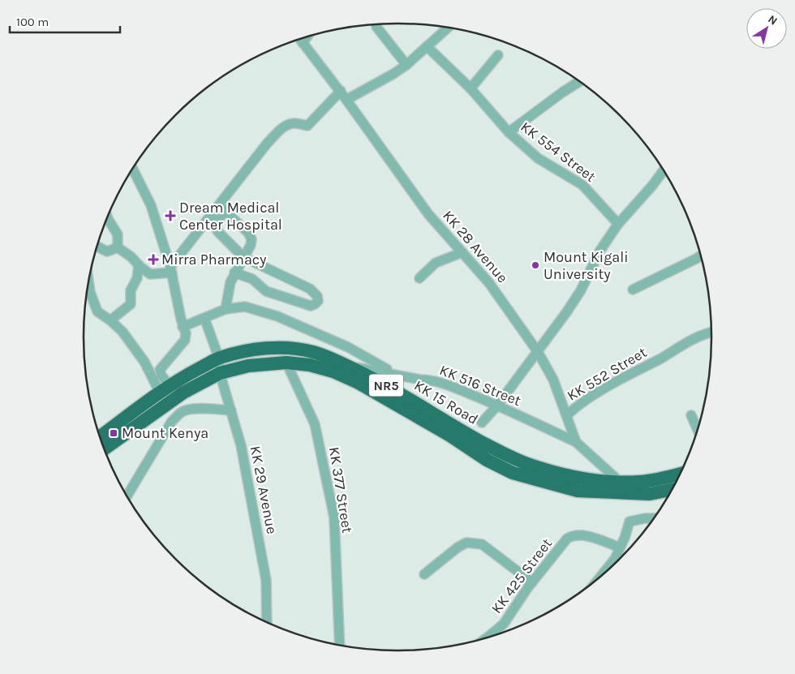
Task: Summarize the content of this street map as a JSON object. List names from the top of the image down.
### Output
{
  "streets": {
    "highway": ["NR5", "KK 15 Road"],
    "street": [
      "KK 554 Street",
      "KK 28 Avenue",
      "KK 552 Street",
      "KK 516 Street",
      "KK 29 Avenue",
      "KK 377 Street",
      "KK 425 Street"
    ]
  },
  "crossings": [
    ["KK 28 Avenue", "KK 552 Street"],
    ["KK 28 Avenue", "KK 516 Street"],
    ["KK 28 Avenue", "KK 15 Road"],
    ["KK 516 Street", "KK 15 Road"],
    ["KK 15 Road", "KK 29 Avenue"],
    ["KK 15 Road", "KK 377 Street"]
  ],
  "places": {
    "health": ["Dream Medical Center Hospital", "Mirra Pharmacy"],
    "other": ["Mount Kigali University"],
    "transit": ["Mount Kenya"]
  },
  "scale_bar": "100 m",
  "north": "top right"
}
